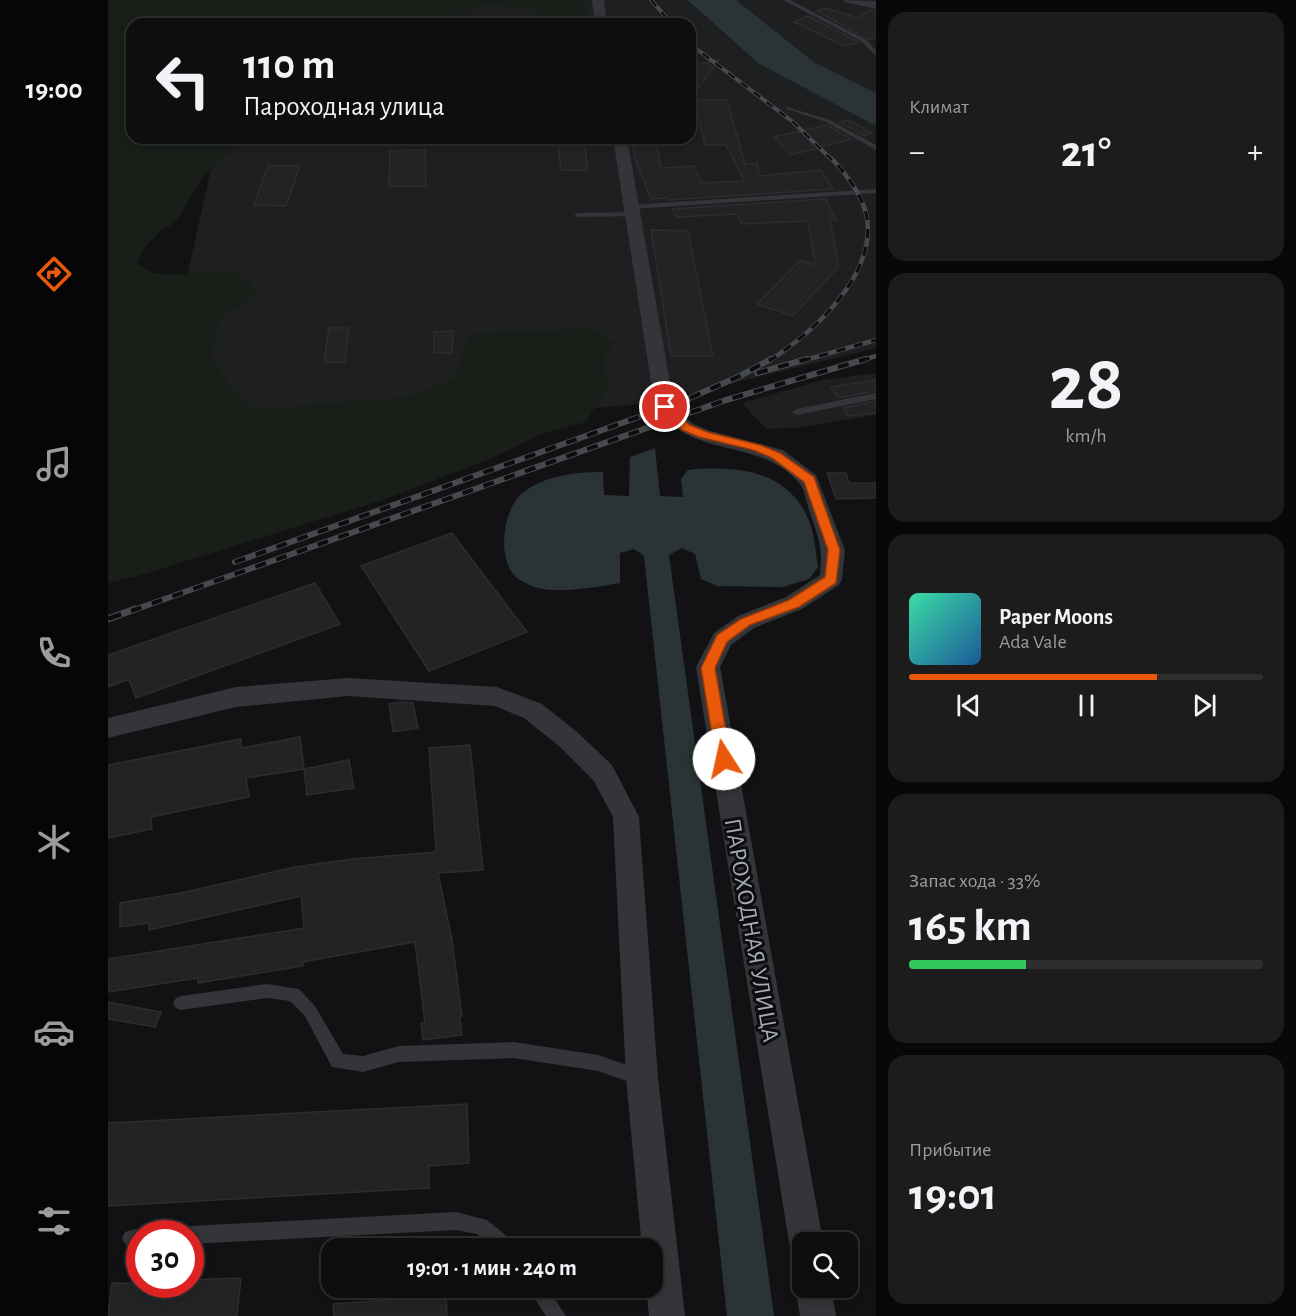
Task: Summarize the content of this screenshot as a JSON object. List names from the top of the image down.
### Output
{
  "streets": {
    "street": ["ПАРОХОДНАЯ УЛИЦА"]
  },
  "page": {
    "tabs": "19:00",
    "tile": [
      "Климат",
      ["28", "km/h"],
      ["Запас хода · 33%", "165 km"],
      ["Прибытие", "19:01"]
    ],
    "turn": ["110 m", "Пароходная улица"],
    "heat": ["−", "21°", "+"],
    "song": ["Paper Moons", "Ada Vale"],
    "limit": "30",
    "trip": "19:01 · 1 мин · 240 m"
  }
}
